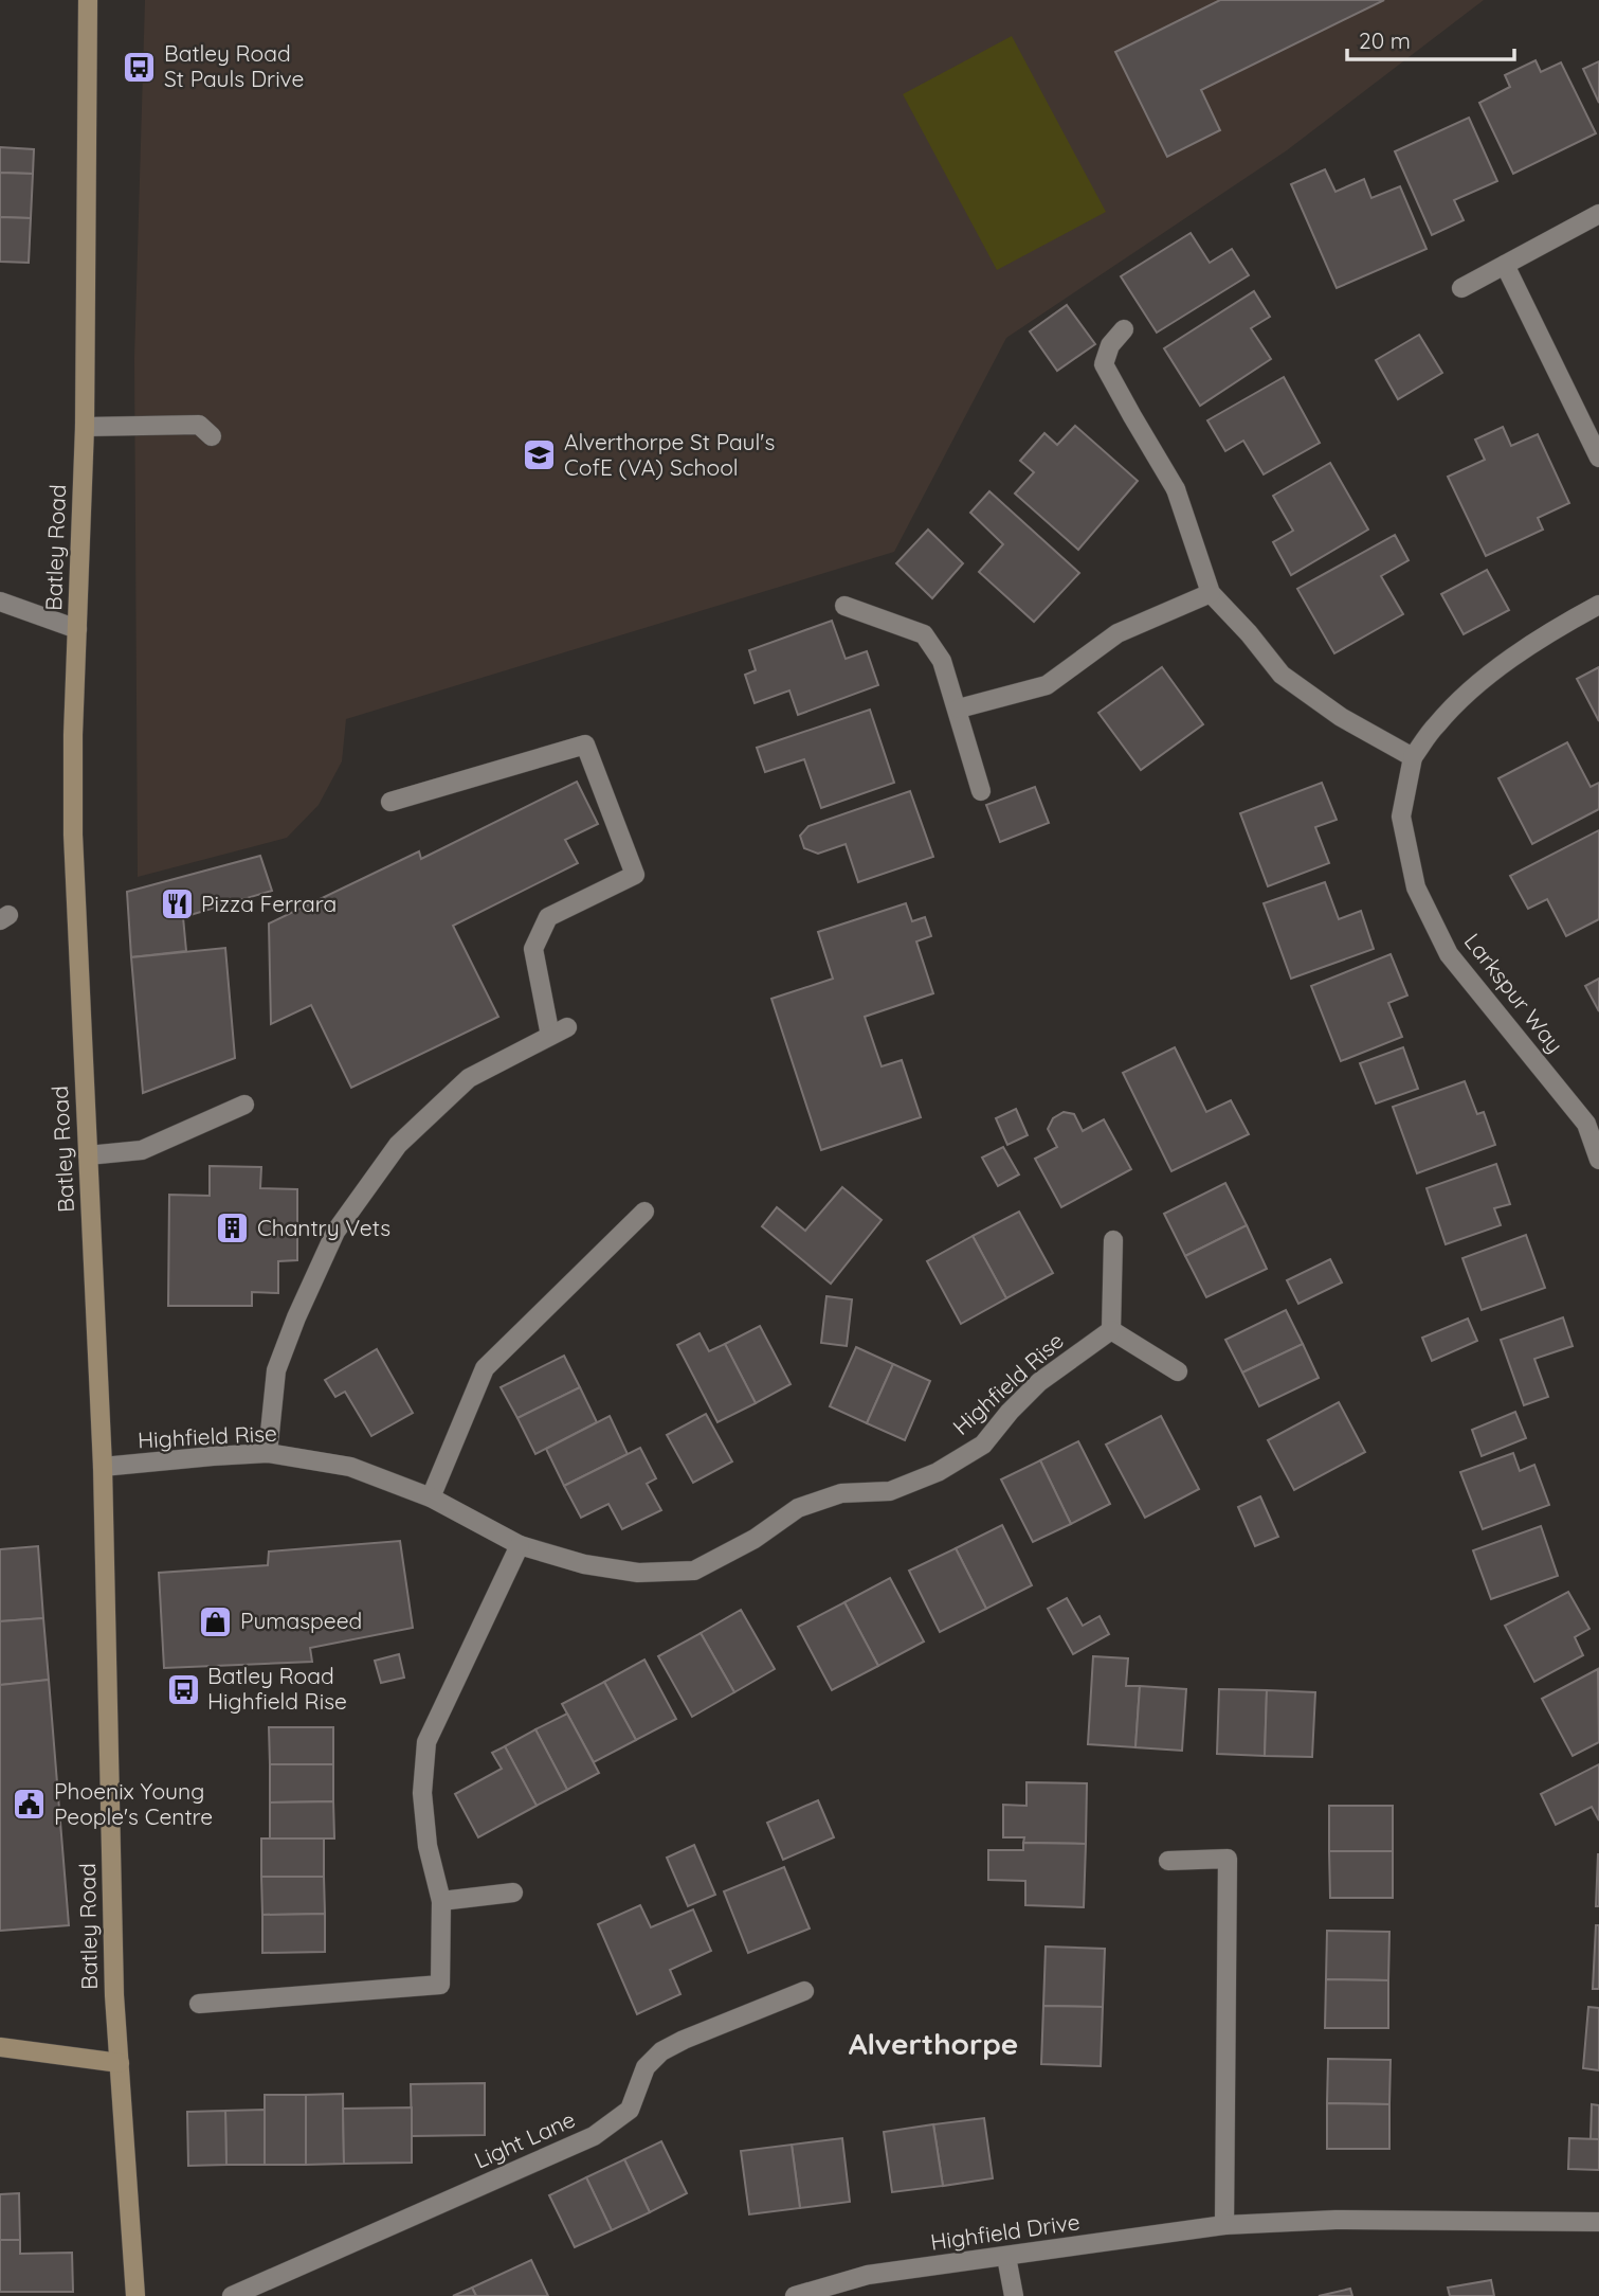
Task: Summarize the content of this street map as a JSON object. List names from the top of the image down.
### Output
{
  "streets": {
    "street": [
      "Batley Road",
      "Larkspur Way",
      "Highfield Rise",
      "Light Lane",
      "Highfield Drive"
    ]
  },
  "crossings": [
    ["Batley Road", "Highfield Rise"]
  ],
  "districts": ["Alverthorpe"],
  "places": {
    "bus stop": ["Batley Road St Pauls Drive", "Batley Road Highfield Rise"],
    "school or university": ["Alverthorpe St Paul's CofE (VA) School"],
    "restaurant": ["Pizza Ferrara"],
    "building": ["Chantry Vets"],
    "shop": ["Pumaspeed"],
    "public building": ["Phoenix Young People's Centre"]
  },
  "scale_bar": "20 m"
}
